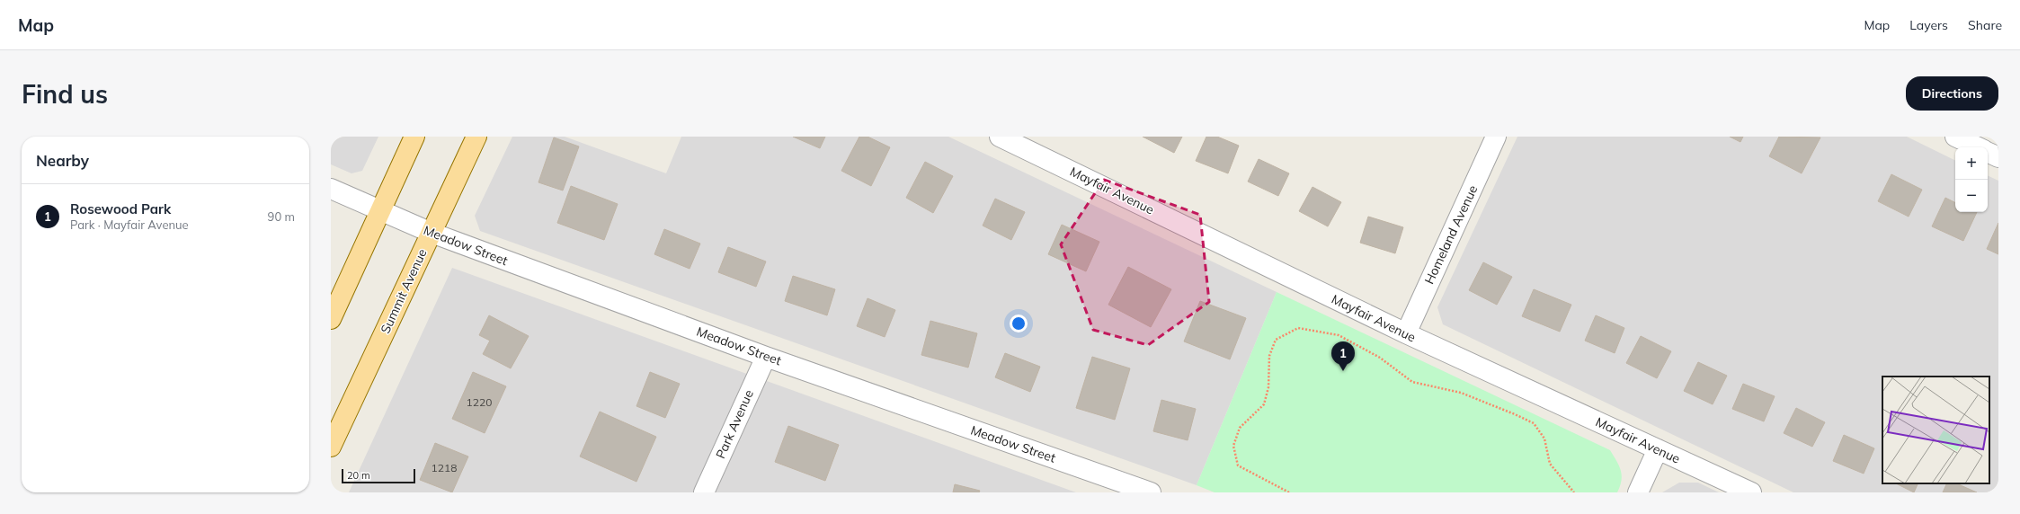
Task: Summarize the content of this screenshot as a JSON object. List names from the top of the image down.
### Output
{
  "streets": {
    "main road": ["Summit Avenue"],
    "street": [
      "Mayfair Avenue",
      "Homeland Avenue",
      "Meadow Street",
      "Park Avenue"
    ]
  },
  "crossings": [
    ["Mayfair Avenue", "Homeland Avenue"],
    ["Meadow Street", "Summit Avenue"],
    ["Meadow Street", "Park Avenue"]
  ],
  "house_numbers": ["1220", "1218"],
  "scale_bar": "20 m",
  "page": {
    "header": "Map",
    "nav": ["Map", "Layers", "Share"],
    "buttons": "Directions",
    "title": "Find us",
    "heading": "Nearby",
    "map_buttons": ["+", "−"],
    "list": [
      {
        "mark": "1",
        "name": "Rosewood Park",
        "note": "Park · Mayfair Avenue",
        "value": "90 m"
      }
    ],
    "pins": "1",
    "scale": "20 m"
  }
}
